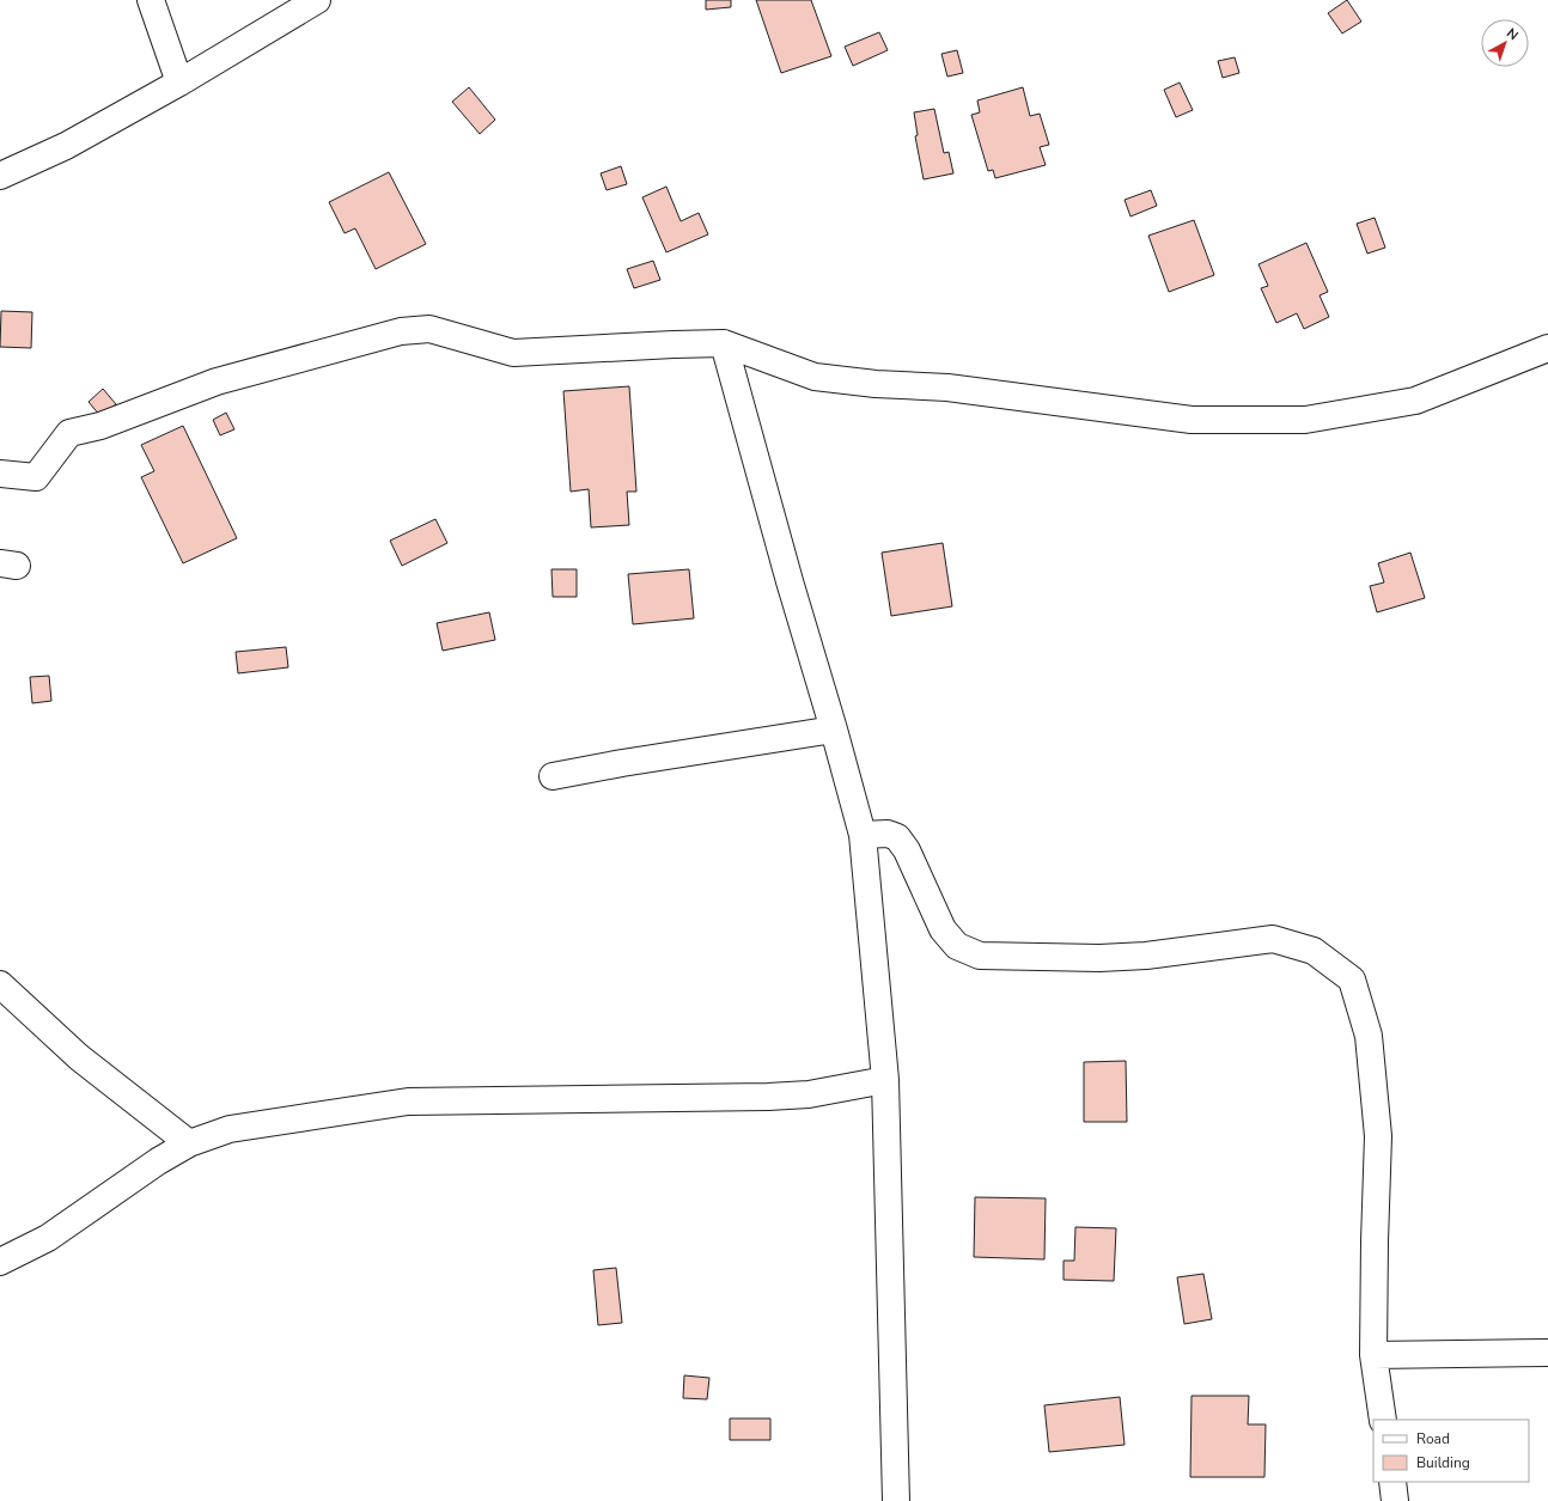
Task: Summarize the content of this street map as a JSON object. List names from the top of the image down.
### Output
{
  "legend": ["Road", "Building"],
  "north": "top right"
}
